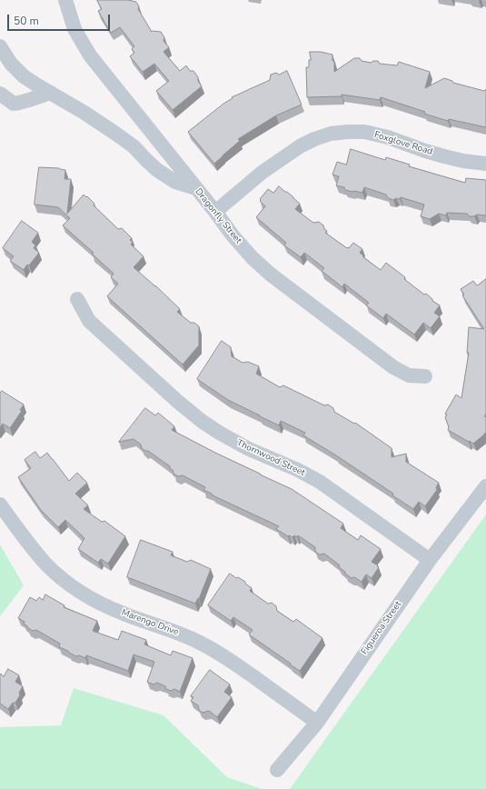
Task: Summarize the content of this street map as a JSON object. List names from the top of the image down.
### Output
{
  "streets": {
    "street": [
      "Foxglove Road",
      "Dragonfly Street",
      "Thornwood Street",
      "Marengo Drive",
      "Figueroa Street"
    ]
  },
  "crossings": [
    ["Foxglove Road", "Dragonfly Street"],
    ["Thornwood Street", "Figueroa Street"],
    ["Marengo Drive", "Figueroa Street"]
  ],
  "scale_bar": "50 m"
}
